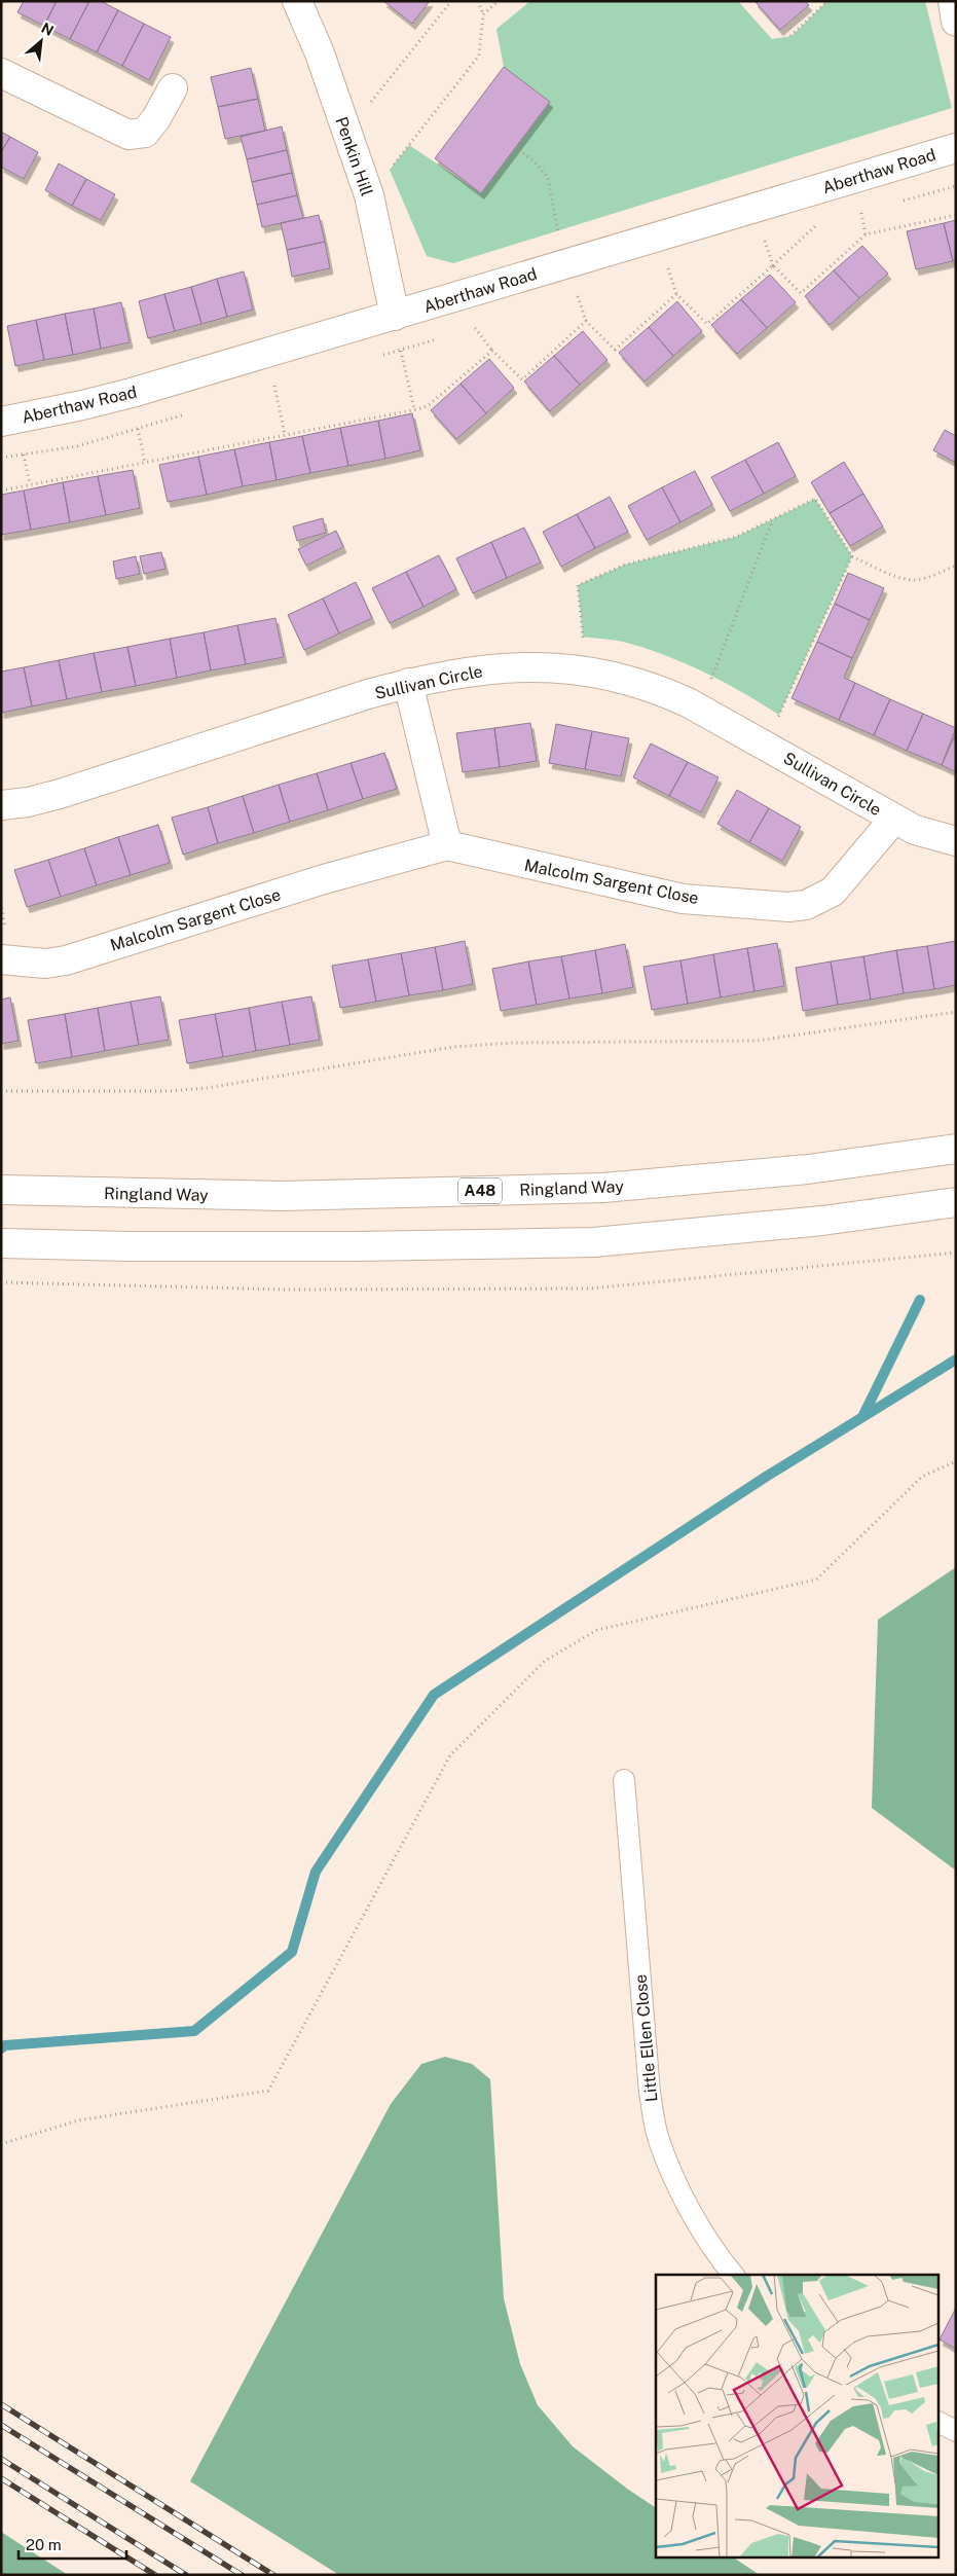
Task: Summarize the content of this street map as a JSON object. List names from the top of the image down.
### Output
{
  "streets": {
    "street": [
      "Penkin Hill",
      "Aberthaw Road",
      "Sullivan Circle",
      "Malcolm Sargent Close",
      "Ringland Way",
      "A48"
    ],
    "lane": ["Little Ellen Close"]
  },
  "crossings": [
    ["Penkin Hill", "Aberthaw Road"],
    ["Sullivan Circle", "Malcolm Sargent Close"]
  ],
  "scale_bar": "20 m",
  "north": "top right"
}
